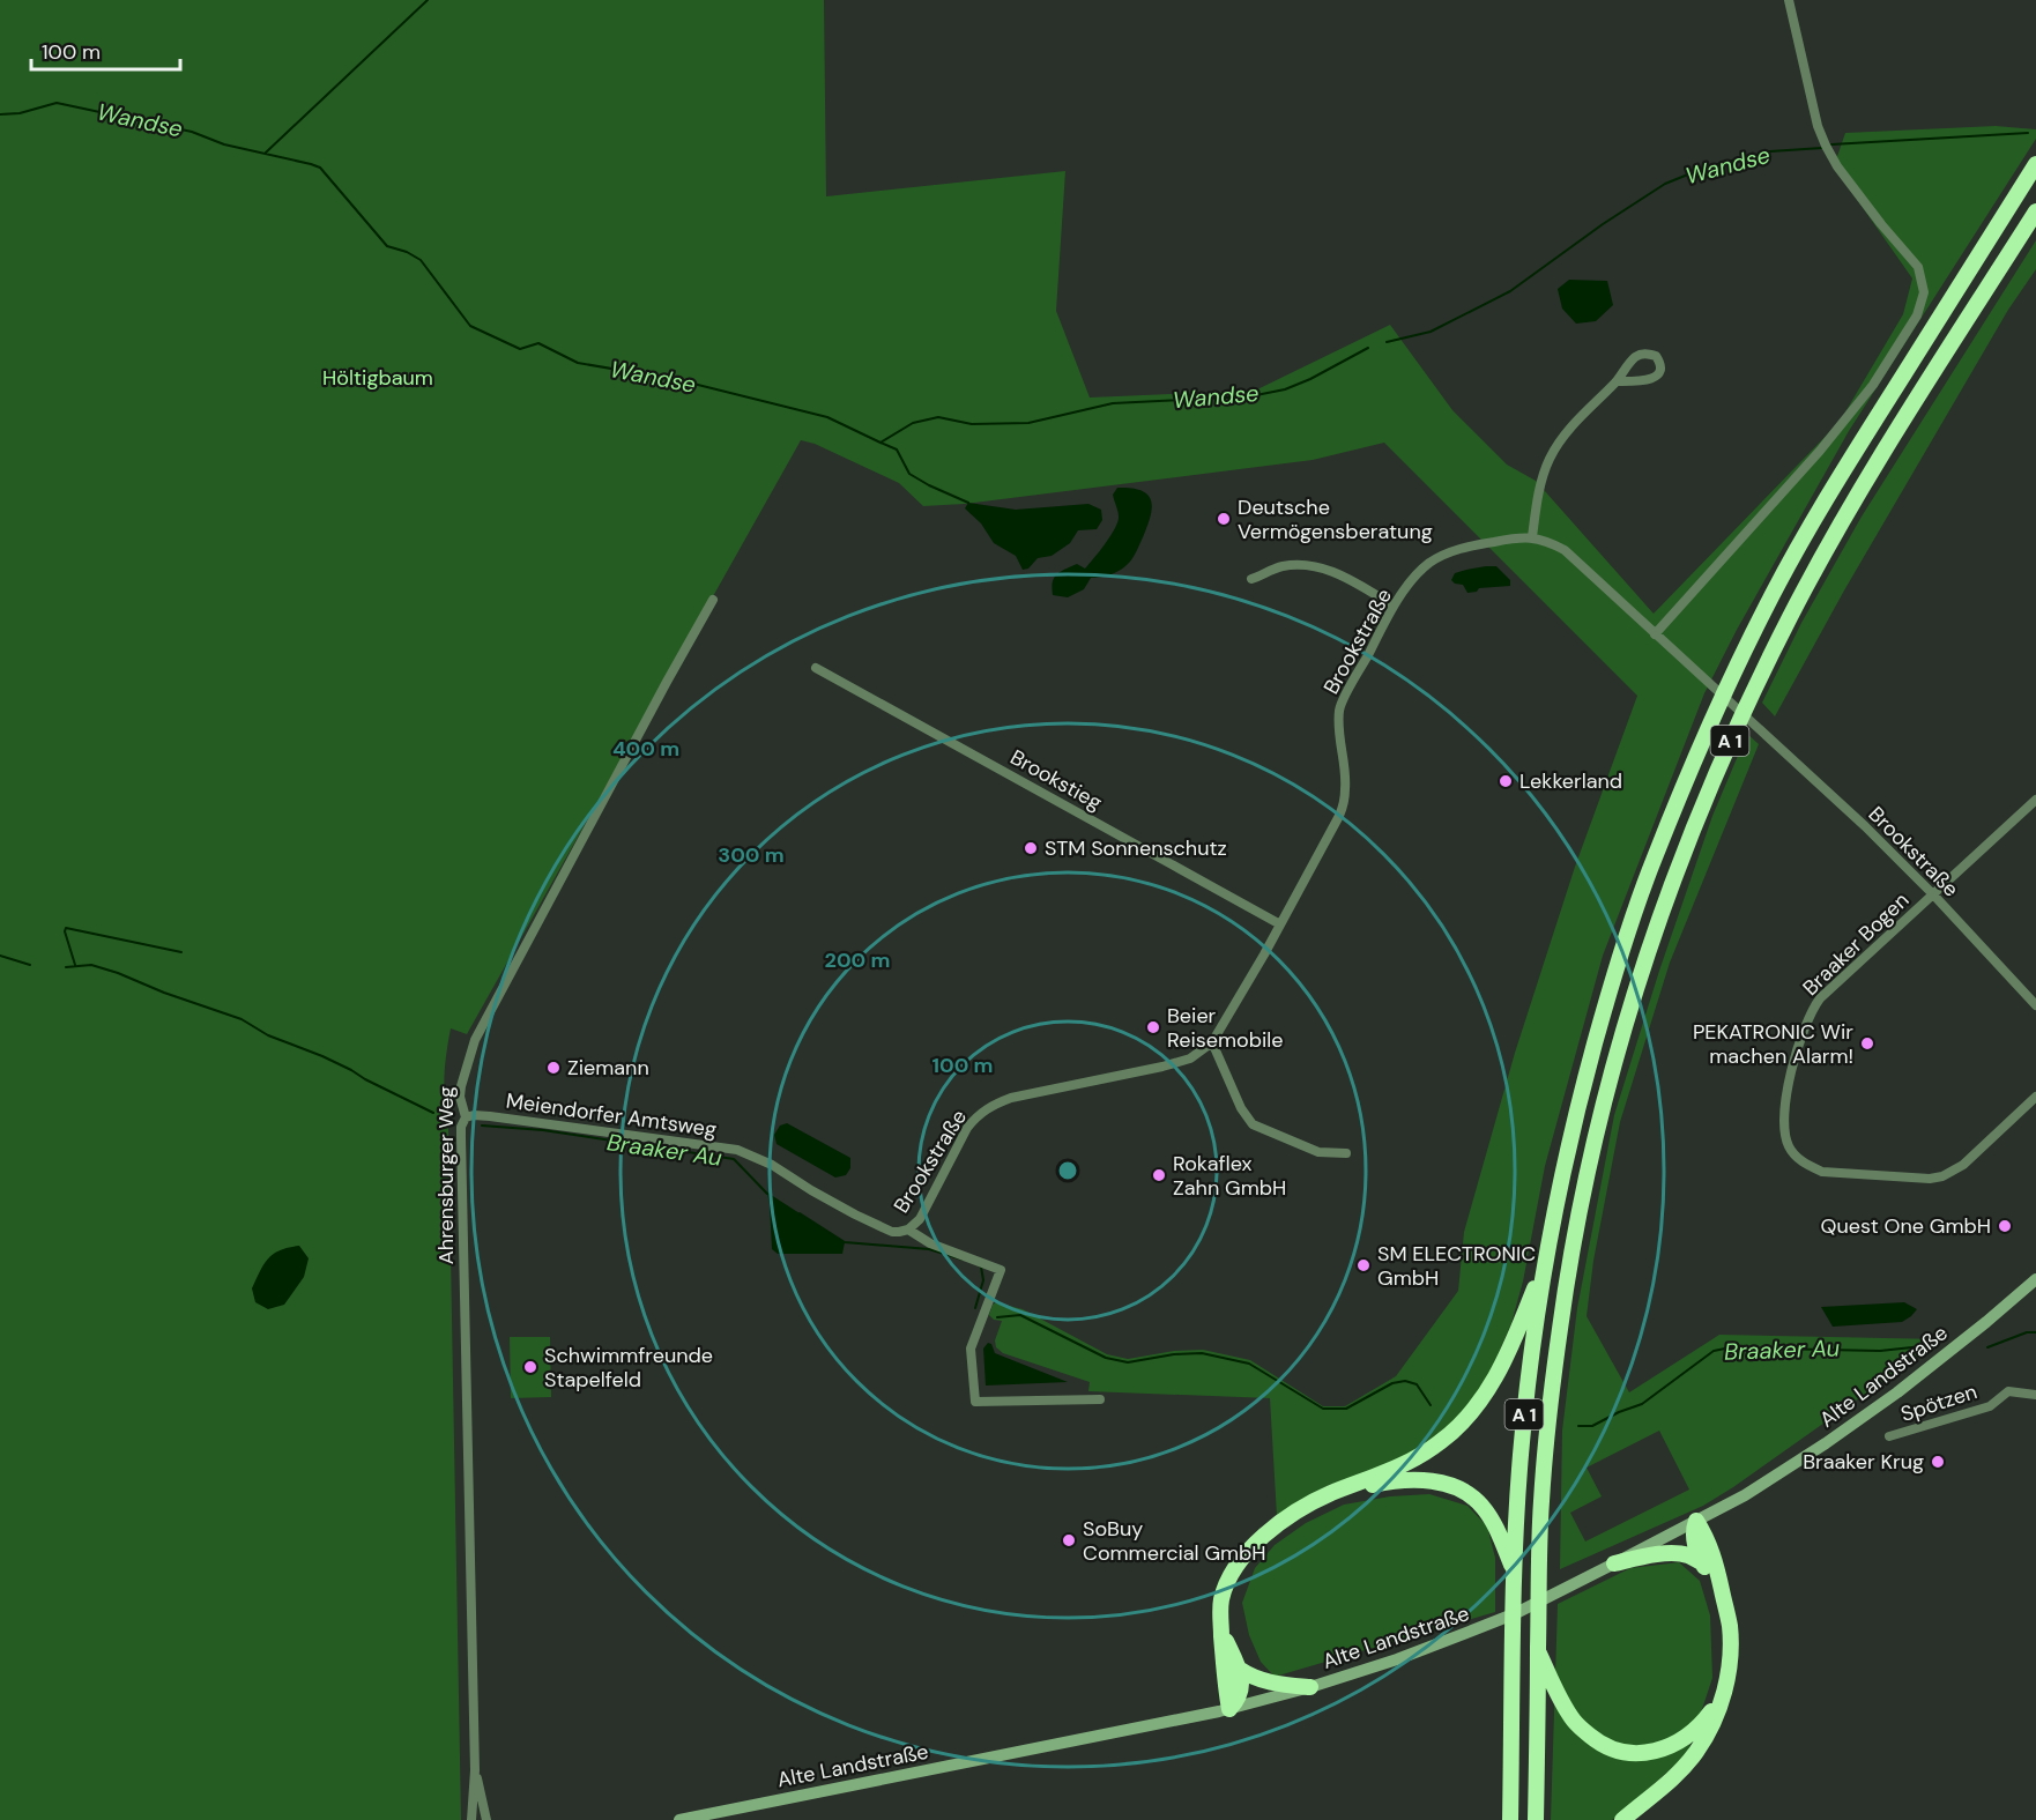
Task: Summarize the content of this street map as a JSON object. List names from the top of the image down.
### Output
{
  "streets": {
    "highway": ["A 1"],
    "main road": ["Alte Landstraße"],
    "street": [
      "Brookstraße",
      "Brookstieg",
      "Braaker Bogen",
      "Meiendorfer Amtsweg",
      "Ahrensburger Weg",
      "Spötzen"
    ]
  },
  "crossings": [
    ["Brookstraße", "Brookstieg"],
    ["Brookstraße", "Braaker Bogen"],
    ["Brookstraße", "Meiendorfer Amtsweg"],
    ["Meiendorfer Amtsweg", "Ahrensburger Weg"]
  ],
  "water": ["Wandse", "Braaker Au"],
  "parks": ["Höltigbaum"],
  "places": [
    "Deutsche Vermögensberatung",
    "Lekkerland",
    "STM Sonnenschutz",
    "Beier Reisemobile",
    "PEKATRONIC Wir machen Alarm!",
    "Ziemann",
    "Rokaflex Zahn GmbH",
    "Quest One GmbH",
    "SM ELECTRONIC GmbH",
    "Schwimmfreunde Stapelfeld",
    "Braaker Krug",
    "SoBuy Commercial GmbH"
  ],
  "scale_bar": "100 m",
  "rings": [
    "400 m",
    "300 m",
    "200 m",
    "100 m"
  ]
}
